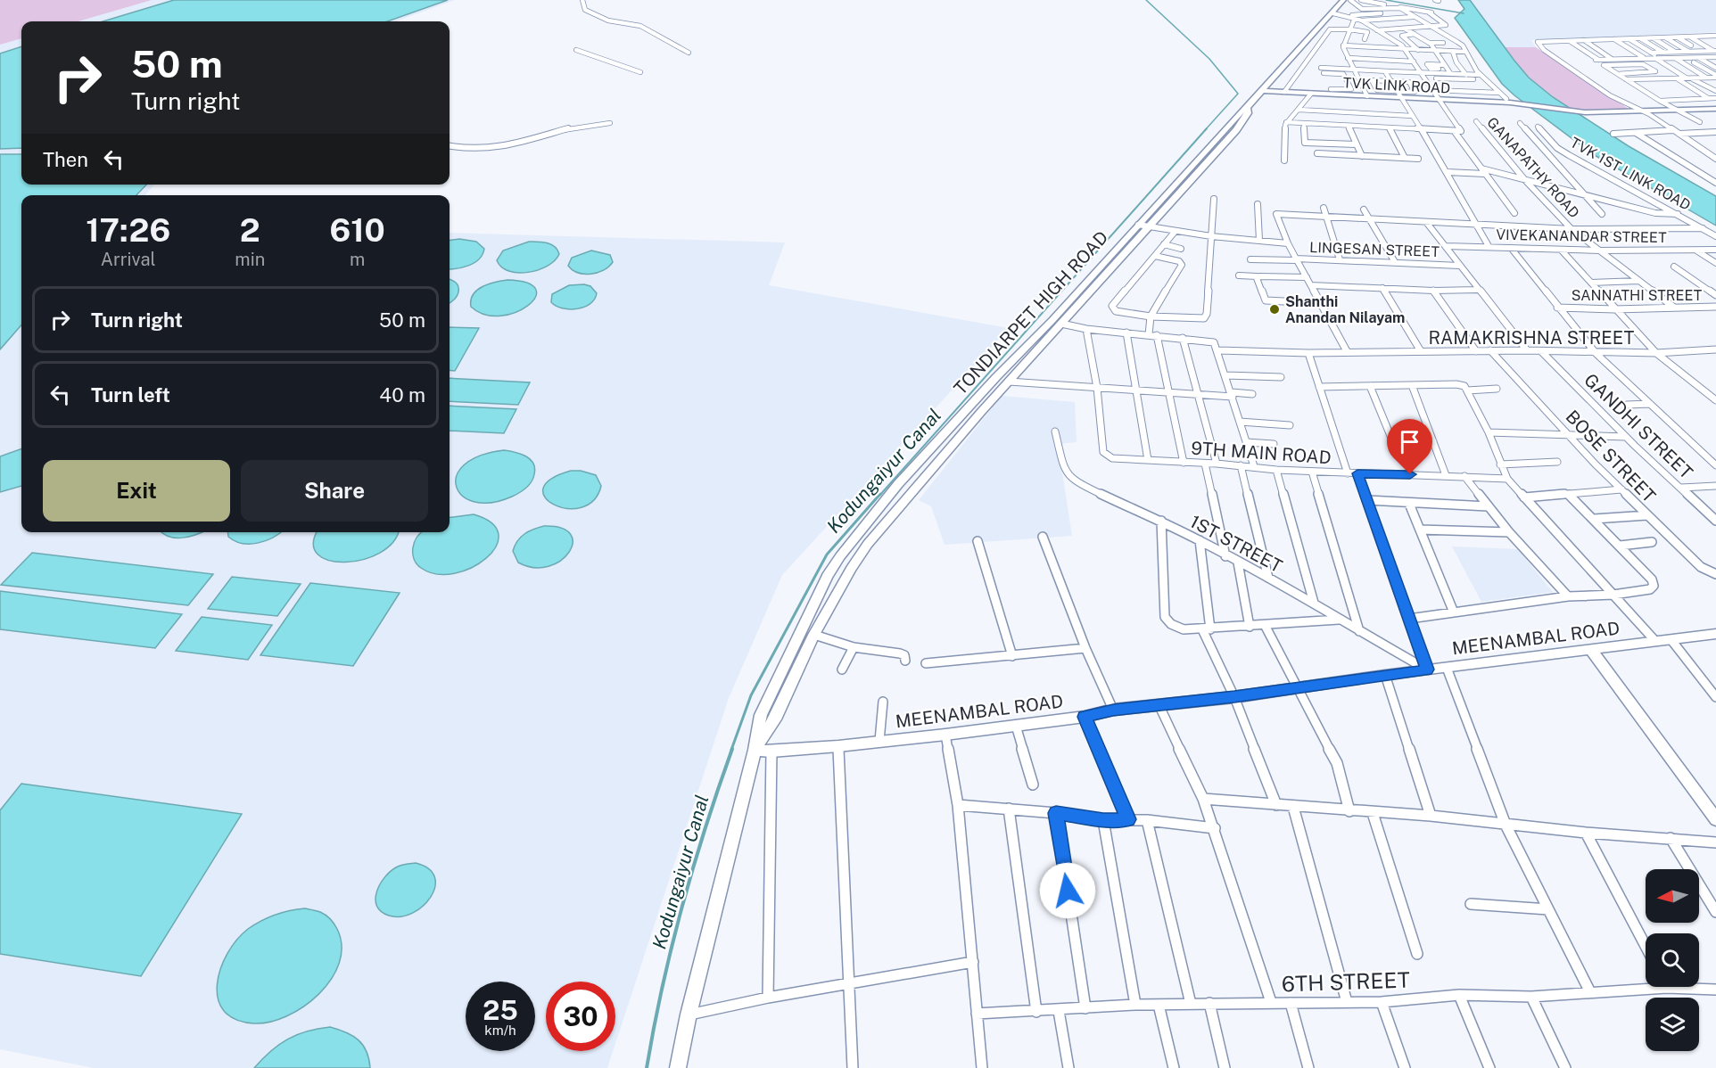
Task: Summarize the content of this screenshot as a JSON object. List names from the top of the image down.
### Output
{
  "streets": {
    "main road": ["TVK LINK ROAD", "TONDIARPET HIGH ROAD", "MEENAMBAL ROAD"],
    "street": [
      "GANAPATHY ROAD",
      "TVK 1ST LINK ROAD",
      "VIVEKANANDAR STREET",
      "LINGESAN STREET",
      "SANNATHI STREET",
      "RAMAKRISHNA STREET",
      "GANDHI STREET",
      "9TH MAIN ROAD",
      "BOSE STREET",
      "1ST STREET",
      "6TH STREET"
    ]
  },
  "crossings": [
    ["TVK LINK ROAD", "TONDIARPET HIGH ROAD"],
    ["GANAPATHY ROAD", "VIVEKANANDAR STREET"],
    ["GANAPATHY ROAD", "SANNATHI STREET"],
    ["LINGESAN STREET", "TONDIARPET HIGH ROAD"],
    ["TONDIARPET HIGH ROAD", "MEENAMBAL ROAD"],
    ["RAMAKRISHNA STREET", "GANDHI STREET"],
    ["RAMAKRISHNA STREET", "BOSE STREET"],
    ["1ST STREET", "MEENAMBAL ROAD"]
  ],
  "water": ["Kodungaiyur Canal"],
  "places": ["Shanthi Anandan Nilayam"],
  "north": "left",
  "page": {
    "turn": ["50 m", "Turn right"],
    "then": "Then",
    "eta": [
      "17:26",
      "Arrival",
      "2",
      "min",
      "610",
      "m"
    ],
    "list": [
      {
        "name": "Turn right",
        "value": "50 m"
      },
      {
        "name": "Turn left",
        "value": "40 m"
      }
    ],
    "buttons": ["Exit", "Share"],
    "speed": "25 km/h",
    "limit": "30"
  }
}
